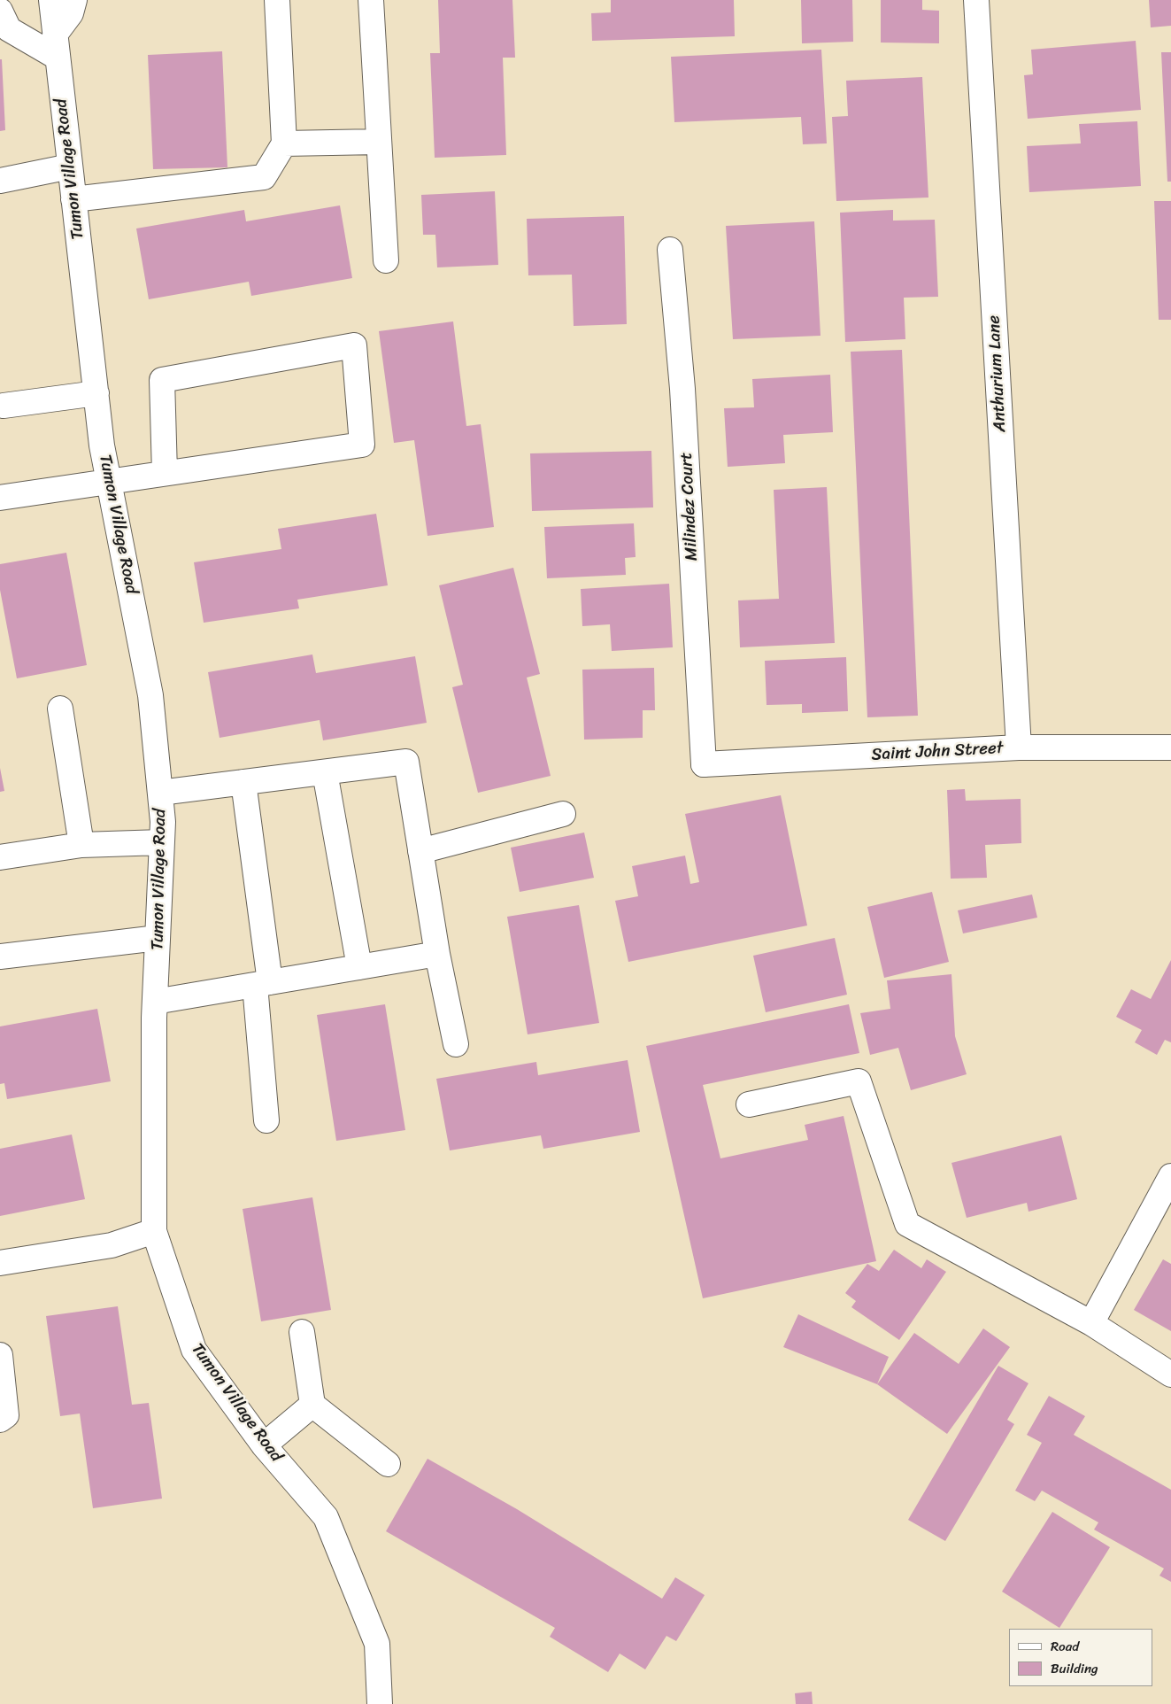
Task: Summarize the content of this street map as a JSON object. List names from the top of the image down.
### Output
{
  "streets": {
    "street": [
      "Tumon Village Road",
      "Anthurium Lane",
      "Milindez Court",
      "Saint John Street"
    ]
  },
  "crossings": [
    ["Anthurium Lane", "Saint John Street"],
    ["Milindez Court", "Saint John Street"]
  ],
  "legend": ["Road", "Building"]
}
